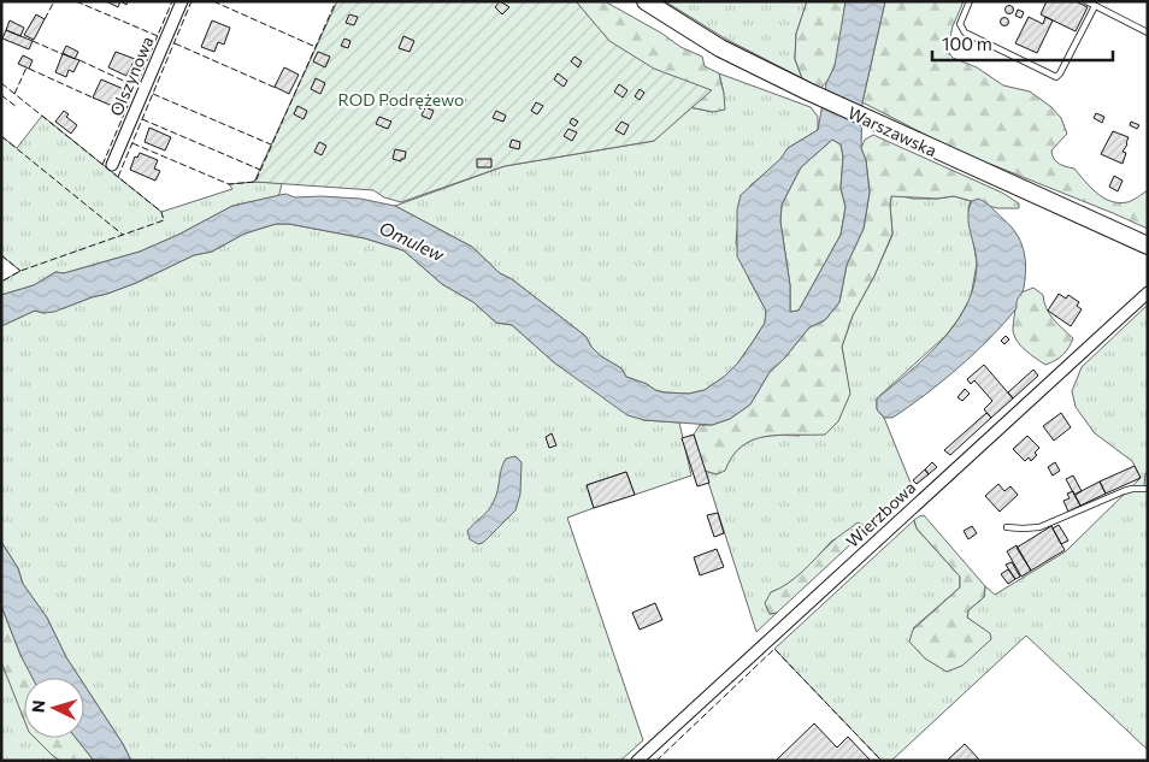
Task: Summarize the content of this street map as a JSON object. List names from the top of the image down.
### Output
{
  "streets": {
    "main road": ["Warszawska"],
    "street": ["Olszynowa", "Wierzbowa"]
  },
  "water": ["Omulew"],
  "parks": ["ROD Podrężewo"],
  "scale_bar": "100 m",
  "north": "left"
}
